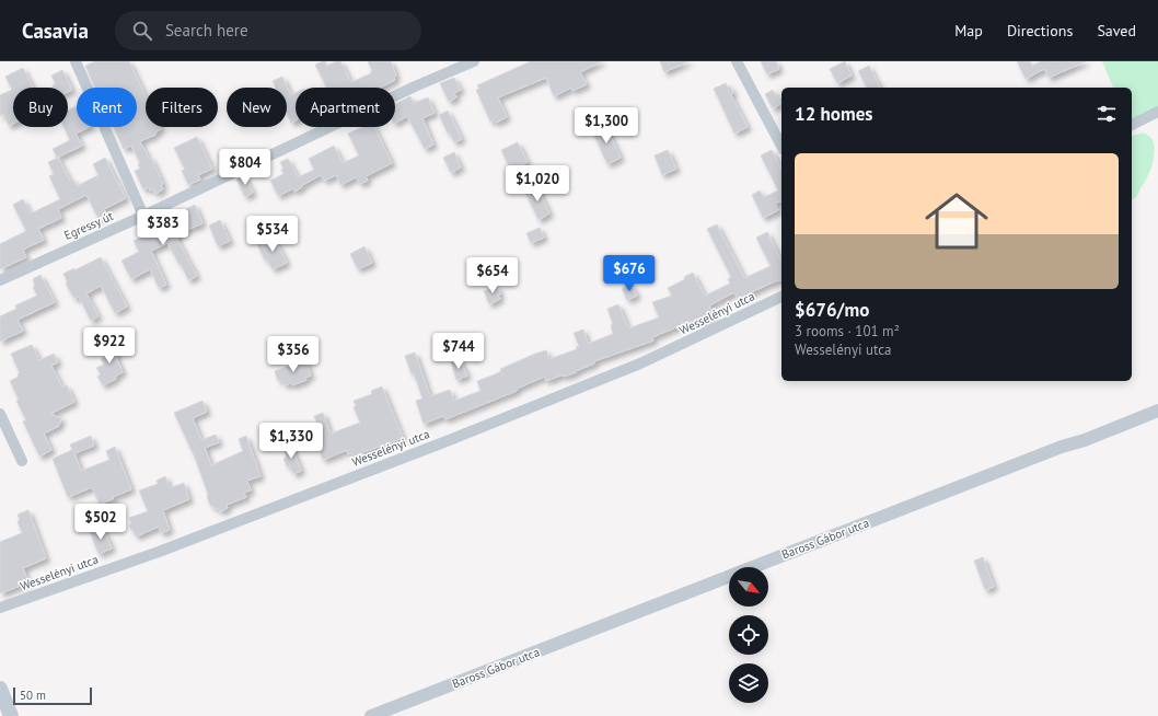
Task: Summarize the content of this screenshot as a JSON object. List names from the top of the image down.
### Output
{
  "streets": {
    "street": ["Egressy út", "Wesselényi utca", "Baross Gábor utca"]
  },
  "scale_bar": "50 m",
  "north": "bottom right",
  "page": {
    "header": "Casavia",
    "search": "Search here",
    "nav": ["Map", "Directions", "Saved"],
    "chip": [
      "Buy",
      "Rent",
      "Filters",
      "New",
      "Apartment"
    ],
    "heading": "12 homes",
    "price": [
      "$1,300",
      "$804",
      "$1,020",
      "$383",
      "$534",
      "$676",
      "$654",
      "$922",
      "$744",
      "$356",
      "$1,330",
      "$502"
    ],
    "list": [
      {
        "name": "$676/mo",
        "note": "3 rooms · 101 m² · Wesselényi utca"
      }
    ],
    "scale": "50 m"
  }
}
